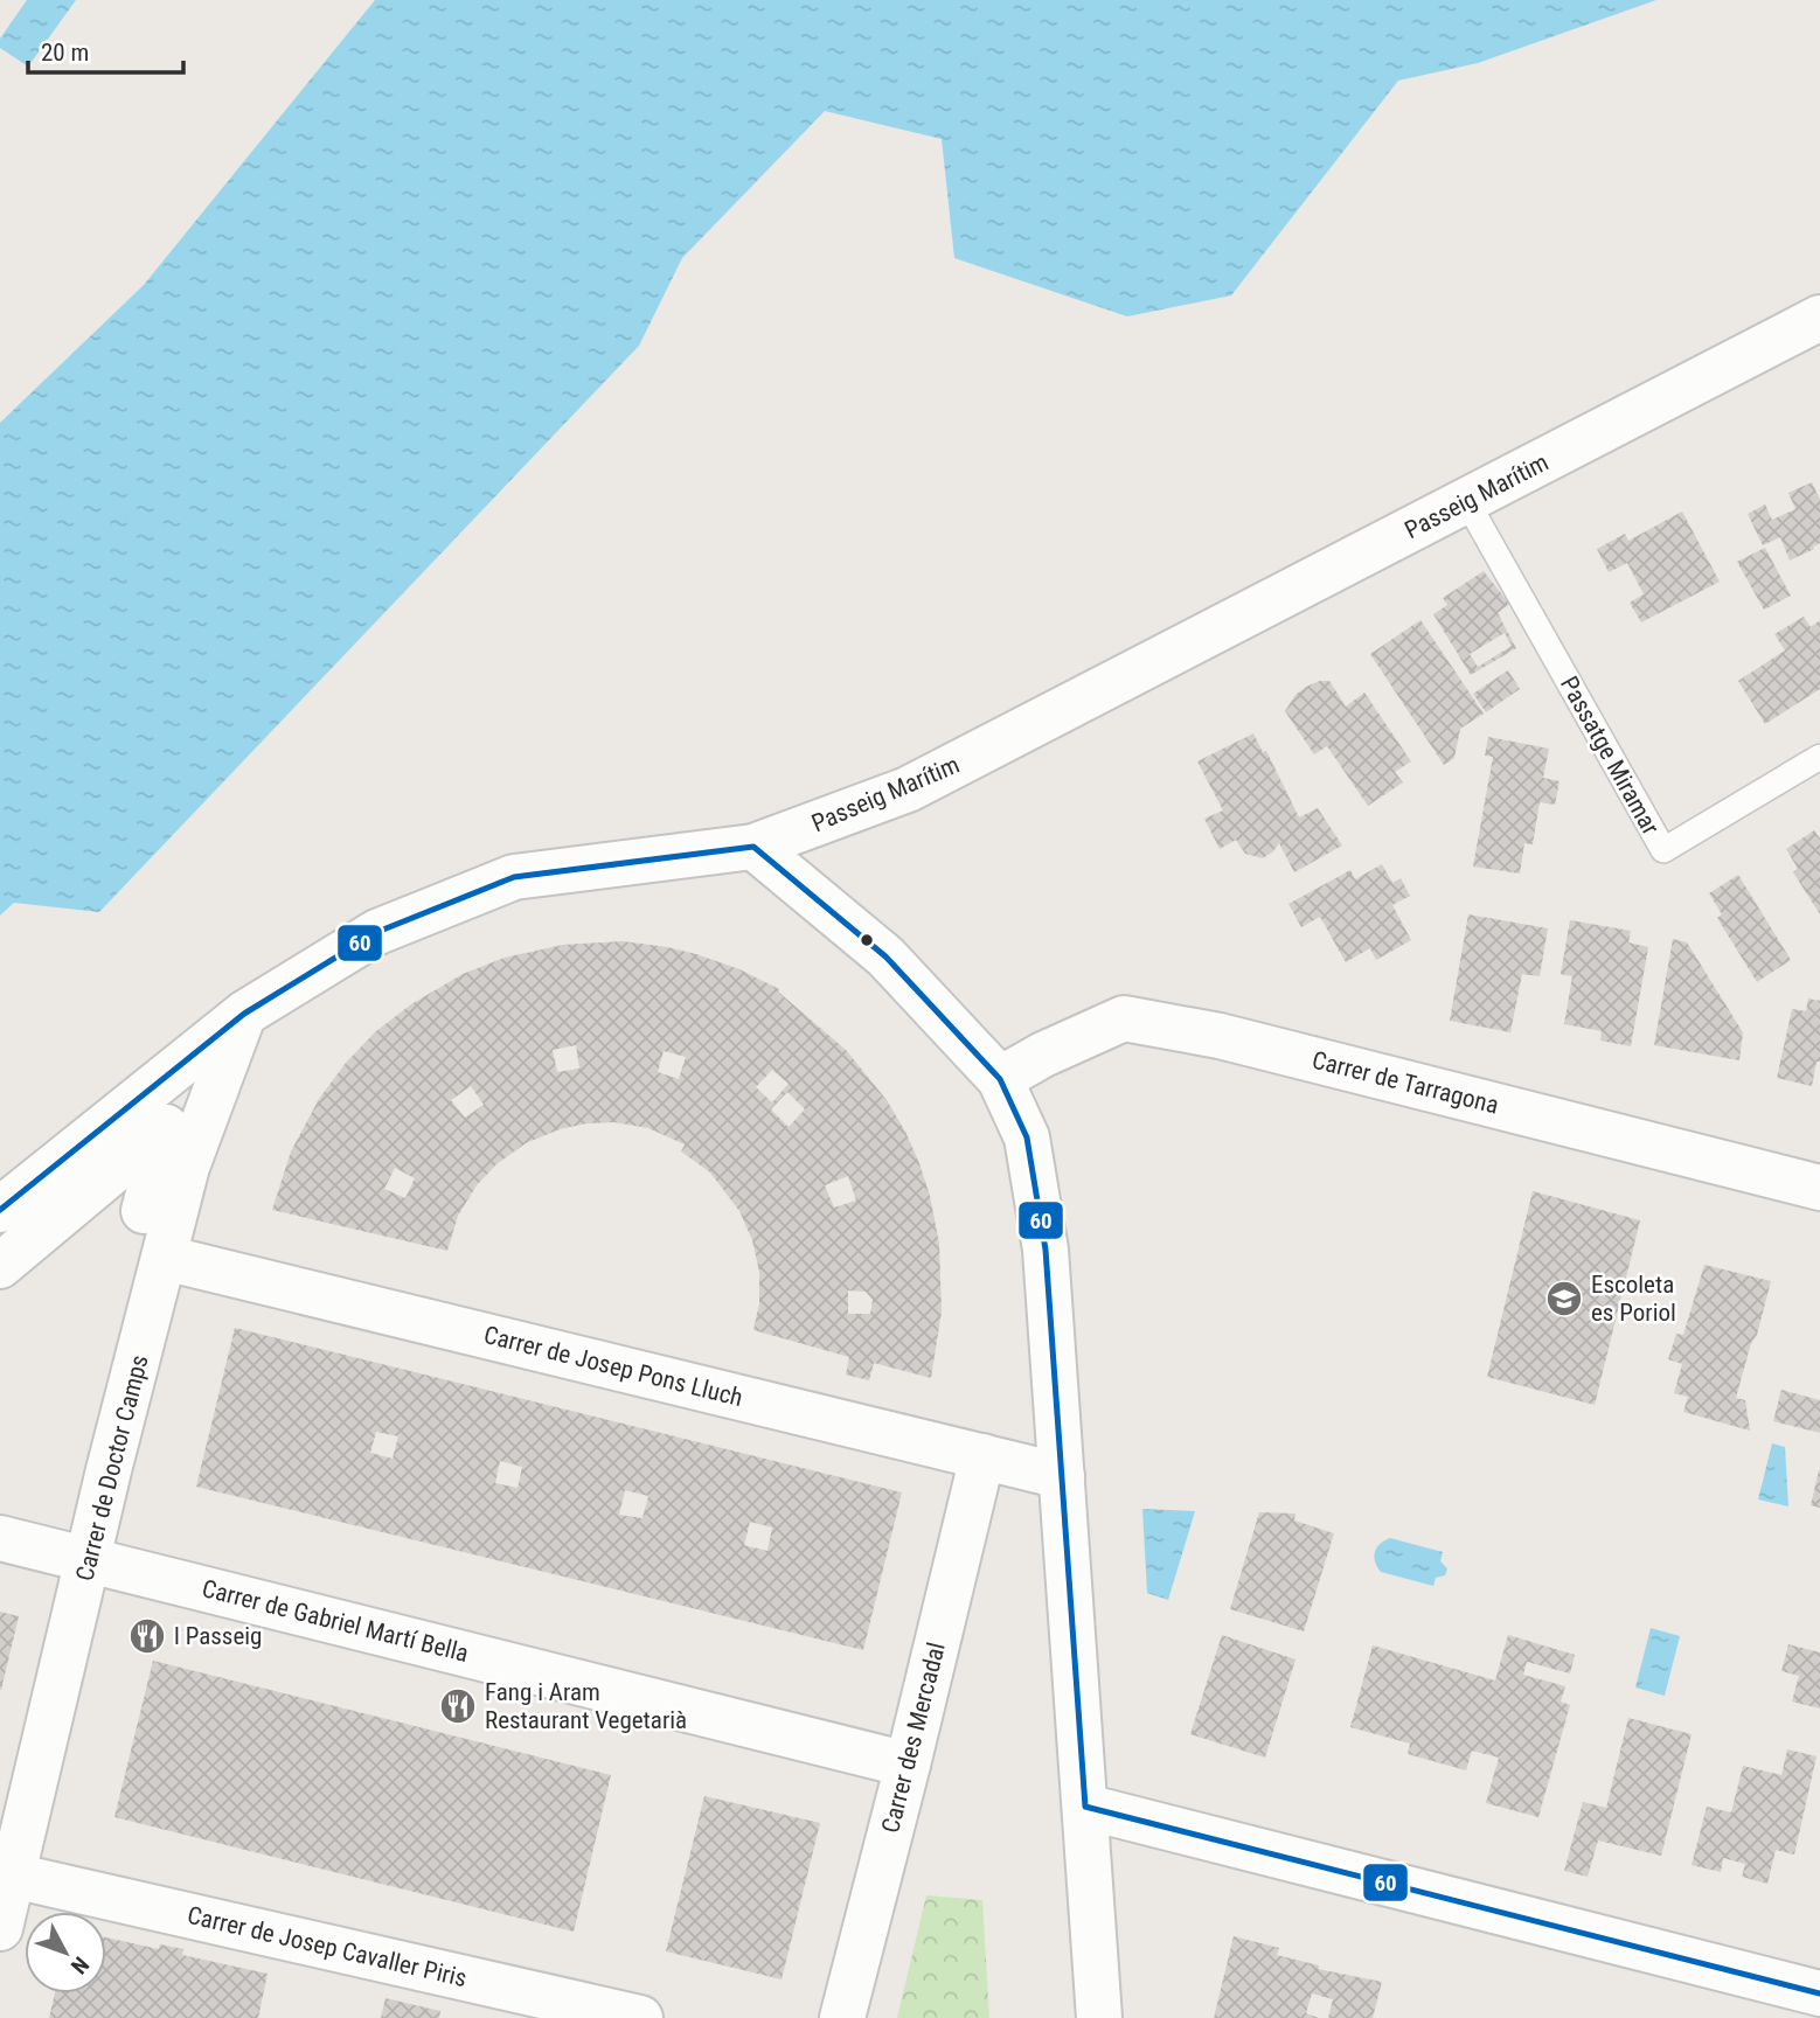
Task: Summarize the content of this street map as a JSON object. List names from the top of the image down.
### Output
{
  "streets": {
    "street": [
      "Passeig Marítim",
      "Carrer de Tarragona",
      "Carrer de Josep Pons Lluch",
      "Carrer de Doctor Camps",
      "Carrer de Gabriel Martí Bella",
      "Carrer des Mercadal",
      "Carrer de Josep Cavaller Piris"
    ],
    "lane": ["Passatge Miramar"]
  },
  "crossings": [
    ["Passeig Marítim", "Passatge Miramar"],
    ["Passeig Marítim", "Carrer de Doctor Camps"],
    ["Carrer de Josep Pons Lluch", "Carrer de Doctor Camps"],
    ["Carrer de Josep Pons Lluch", "Carrer des Mercadal"],
    ["Carrer de Doctor Camps", "Carrer de Gabriel Martí Bella"],
    ["Carrer de Doctor Camps", "Carrer de Josep Cavaller Piris"],
    ["Carrer de Gabriel Martí Bella", "Carrer des Mercadal"]
  ],
  "places": {
    "school or university": ["Escoleta es Poriol"],
    "restaurant": ["l Passeig", "Fang i Aram Restaurant Vegetarià"]
  },
  "lines": ["transit line 60"],
  "scale_bar": "20 m",
  "north": "bottom right"
}
